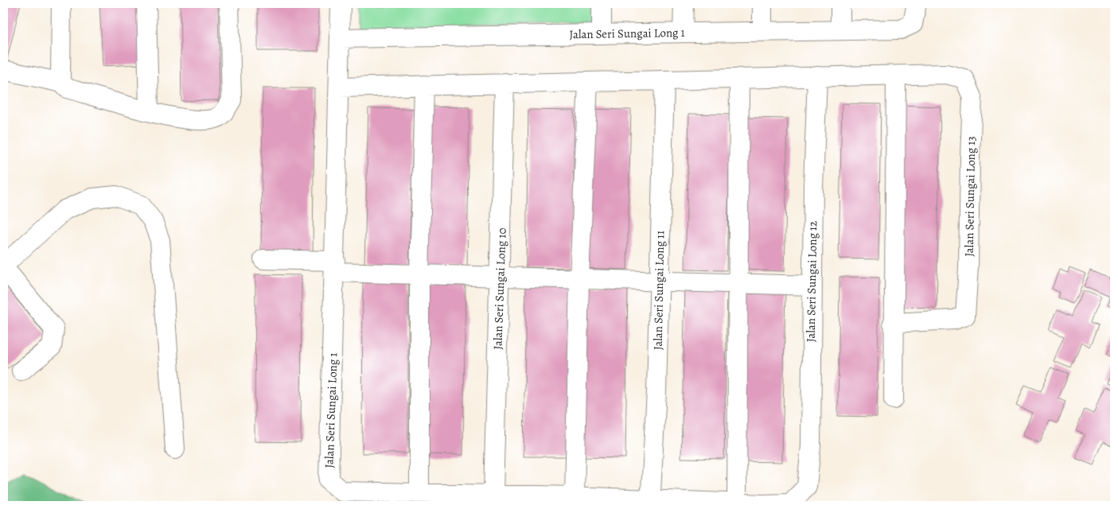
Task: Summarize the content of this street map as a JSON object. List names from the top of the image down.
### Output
{
  "streets": {
    "street": [
      "Jalan Seri Sungai Long 1",
      "Jalan Seri Sungai Long 13",
      "Jalan Seri Sungai Long 12",
      "Jalan Seri Sungai Long 10",
      "Jalan Seri Sungai Long 11"
    ]
  },
  "crossings": [
    ["Jalan Seri Sungai Long 1", "Jalan Seri Sungai Long 12"],
    ["Jalan Seri Sungai Long 1", "Jalan Seri Sungai Long 10"],
    ["Jalan Seri Sungai Long 1", "Jalan Seri Sungai Long 11"]
  ]
}
